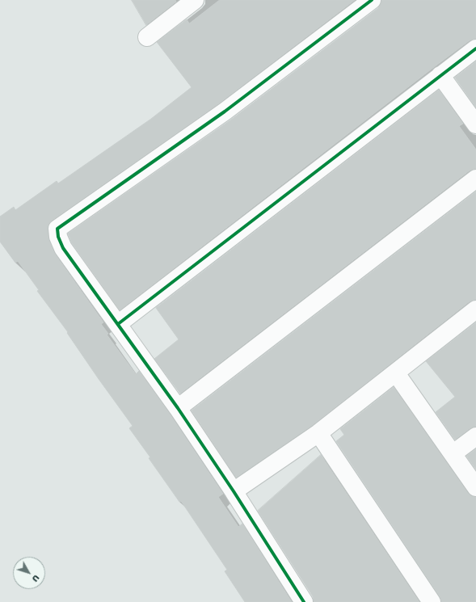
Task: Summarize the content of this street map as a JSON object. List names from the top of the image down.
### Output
{
  "north": "bottom right"
}
